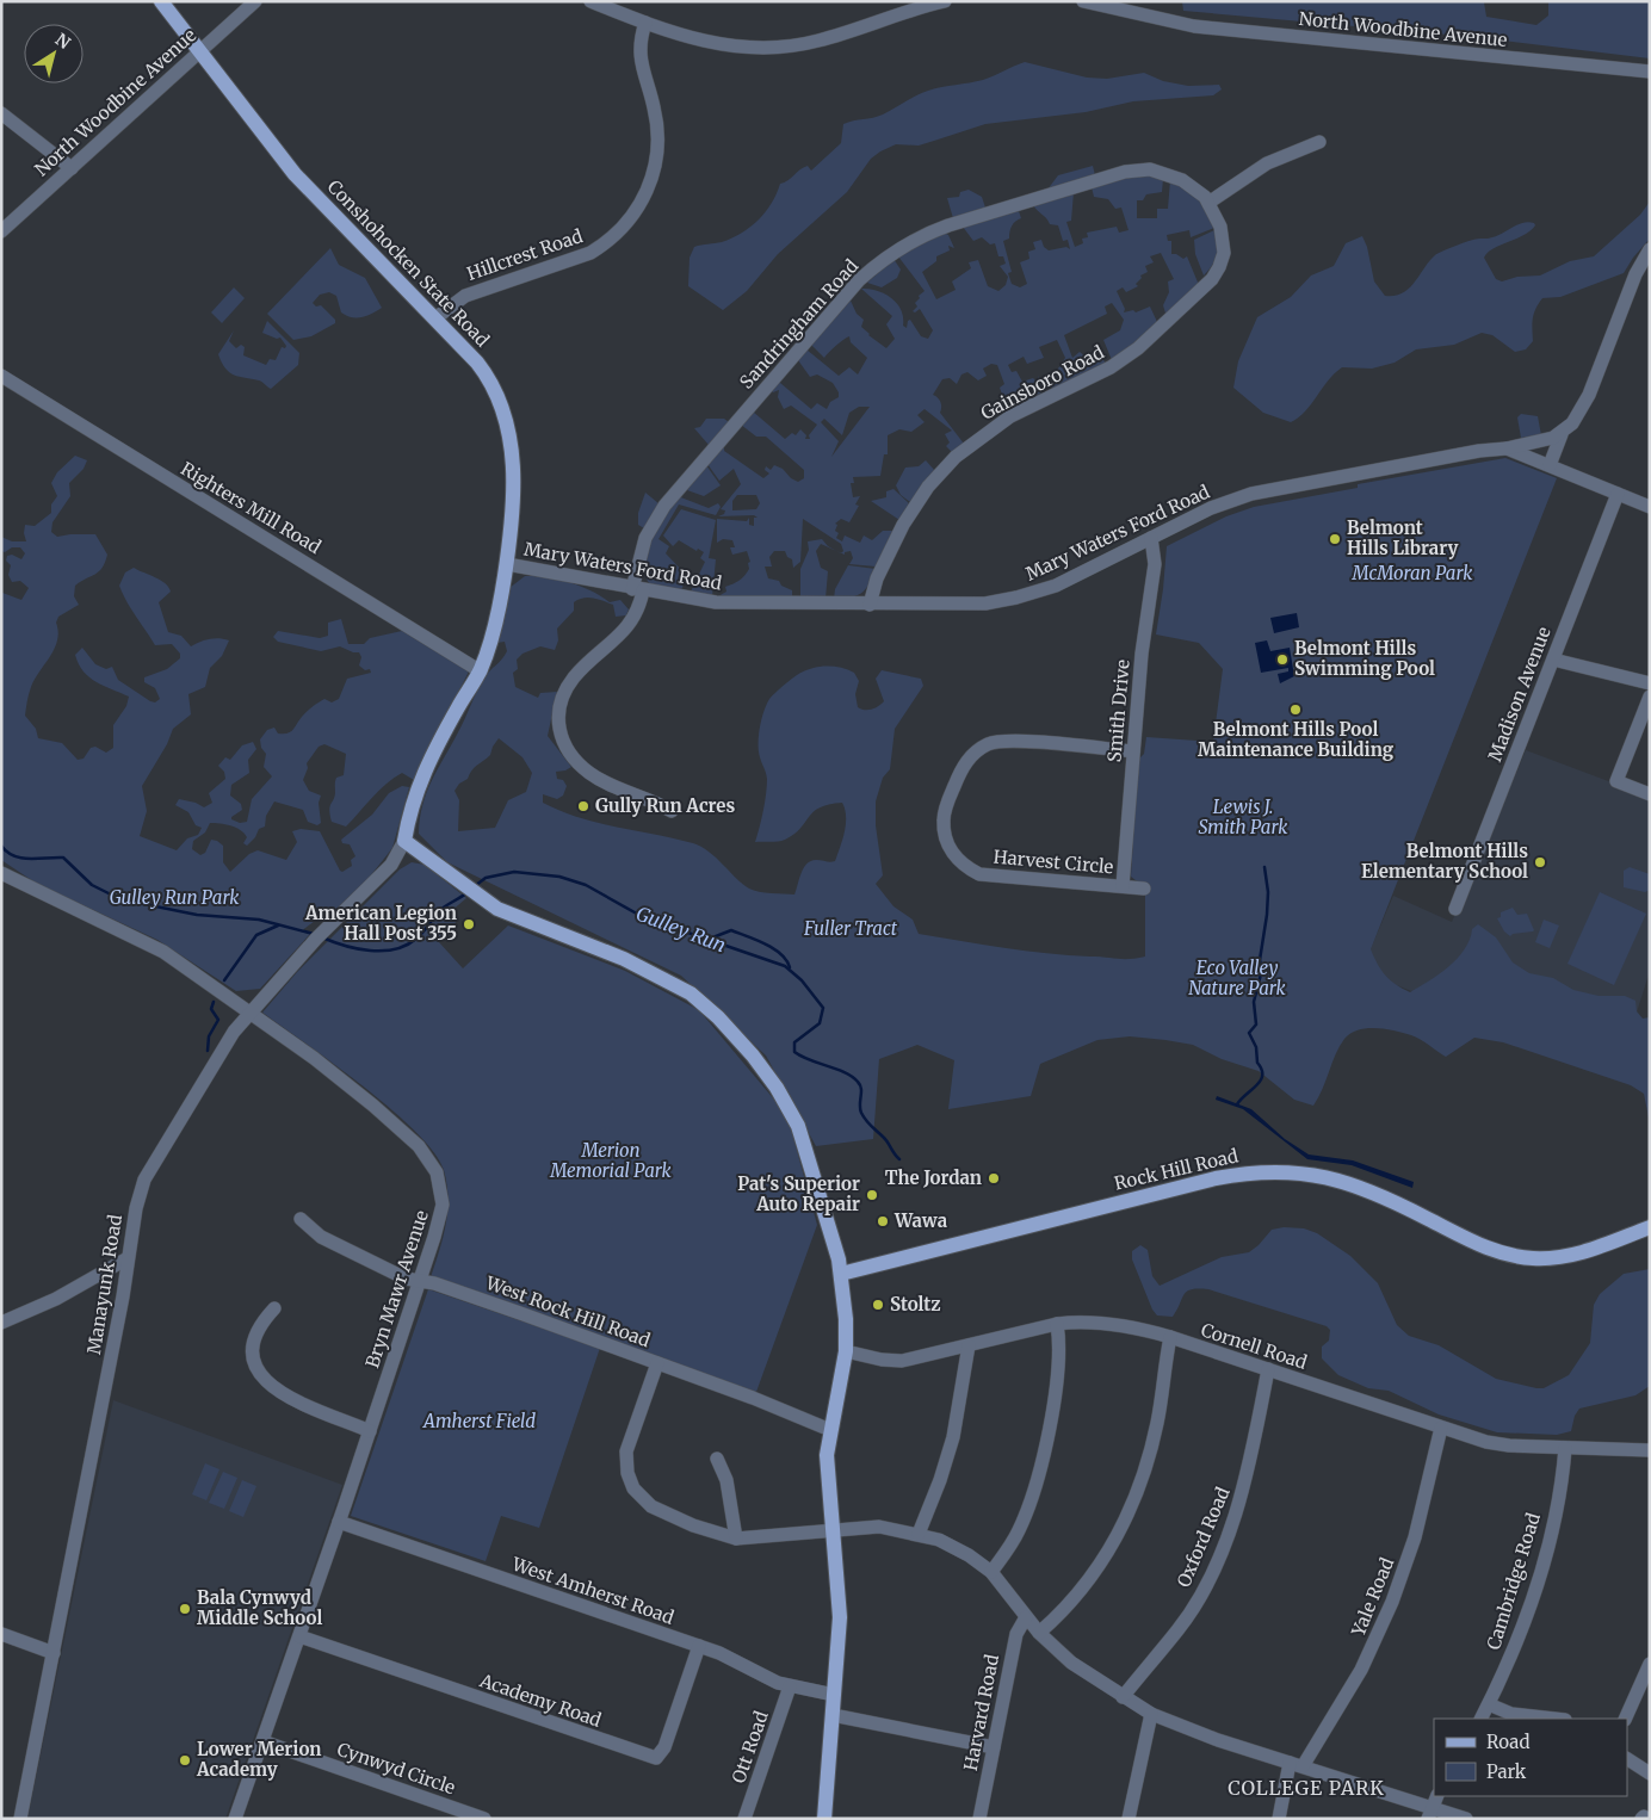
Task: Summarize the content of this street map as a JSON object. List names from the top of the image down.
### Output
{
  "streets": {
    "main road": ["Conshohocken State Road", "Rock Hill Road"],
    "street": [
      "North Woodbine Avenue",
      "Hillcrest Road",
      "Sandringham Road",
      "Gainsboro Road",
      "Righters Mill Road",
      "Mary Waters Ford Road",
      "Madison Avenue",
      "Smith Drive",
      "Harvest Circle",
      "Manayunk Road",
      "Bryn Mawr Avenue",
      "West Rock Hill Road",
      "Cornell Road",
      "Oxford Road",
      "Cambridge Road",
      "West Amherst Road",
      "Yale Road",
      "Academy Road",
      "Harvard Road",
      "Ott Road",
      "Cynwyd Circle"
    ]
  },
  "crossings": [
    ["North Woodbine Avenue", "Conshohocken State Road"],
    ["Hillcrest Road", "Conshohocken State Road"],
    ["Conshohocken State Road", "Righters Mill Road"],
    ["Conshohocken State Road", "Mary Waters Ford Road"],
    ["Conshohocken State Road", "Manayunk Road"],
    ["Sandringham Road", "Gainsboro Road"],
    ["Sandringham Road", "Mary Waters Ford Road"],
    ["Gainsboro Road", "Mary Waters Ford Road"],
    ["Mary Waters Ford Road", "Smith Drive"],
    ["Smith Drive", "Harvest Circle"],
    ["Manayunk Road", "Bryn Mawr Avenue"],
    ["Bryn Mawr Avenue", "West Rock Hill Road"],
    ["Bryn Mawr Avenue", "West Amherst Road"],
    ["Bryn Mawr Avenue", "Academy Road"],
    ["Bryn Mawr Avenue", "Cynwyd Circle"],
    ["Cornell Road", "Oxford Road"],
    ["Cornell Road", "Cambridge Road"],
    ["Cornell Road", "Yale Road"],
    ["West Amherst Road", "Academy Road"],
    ["West Amherst Road", "Ott Road"]
  ],
  "districts": ["COLLEGE PARK"],
  "water": ["Gulley Run"],
  "parks": [
    "McMoran Park",
    "Lewis J. Smith Park",
    "Gulley Run Park",
    "Fuller Tract",
    "Eco Valley Nature Park",
    "Merion Memorial Park",
    "Amherst Field"
  ],
  "places": [
    "Belmont Hills Library",
    "Belmont Hills Swimming Pool",
    "Belmont Hills Pool Maintenance Building",
    "Gully Run Acres",
    "Belmont Hills Elementary School",
    "American Legion Hall Post 355",
    "The Jordan",
    "Pat's Superior Auto Repair",
    "Wawa",
    "Stoltz",
    "Bala Cynwyd Middle School",
    "Lower Merion Academy"
  ],
  "legend": ["Road", "Park"],
  "north": "top right"
}
